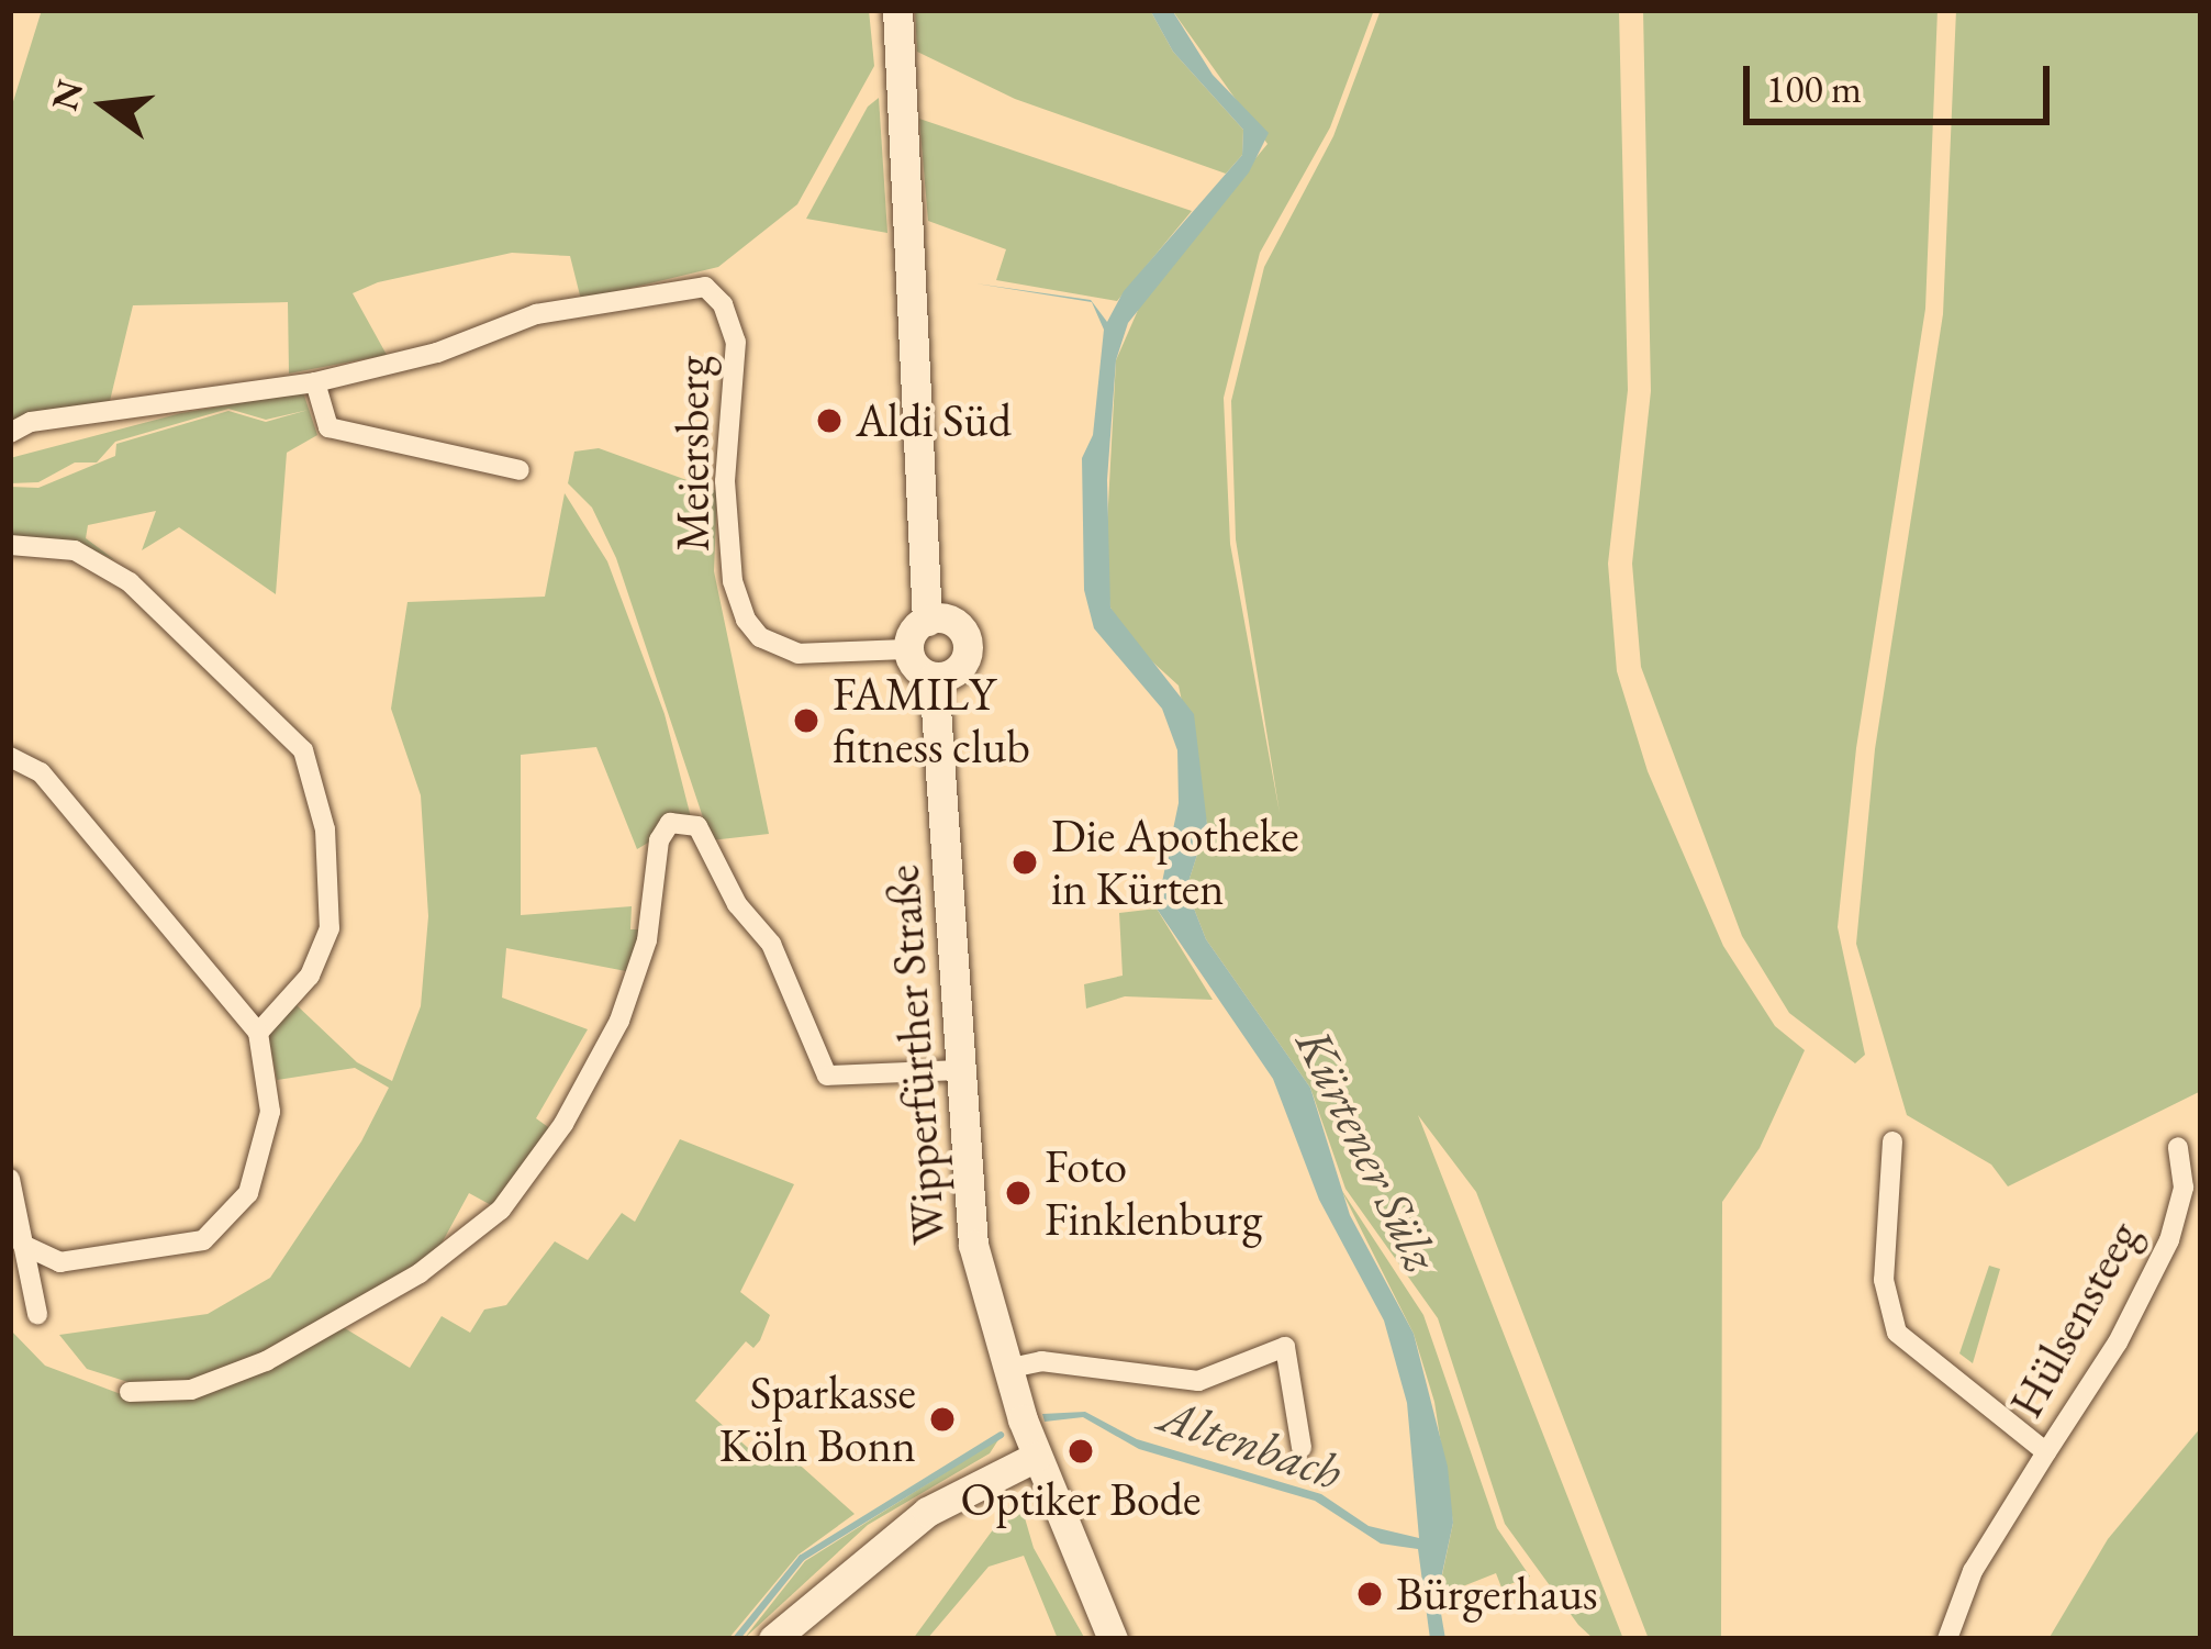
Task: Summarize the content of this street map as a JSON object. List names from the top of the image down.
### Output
{
  "streets": {
    "main road": ["Wipperfürther Straße"],
    "street": ["Meiersberg", "Hülsensteeg"]
  },
  "crossings": [
    ["Meiersberg", "Wipperfürther Straße"]
  ],
  "water": ["Kürtener Sülz", "Altenbach"],
  "places": [
    "Aldi Süd",
    "FAMILY fitness club",
    "Die Apotheke in Kürten",
    "Foto Finklenburg",
    "Sparkasse Köln Bonn",
    "Optiker Bode",
    "Bürgerhaus"
  ],
  "scale_bar": "100 m",
  "north": "left"
}
